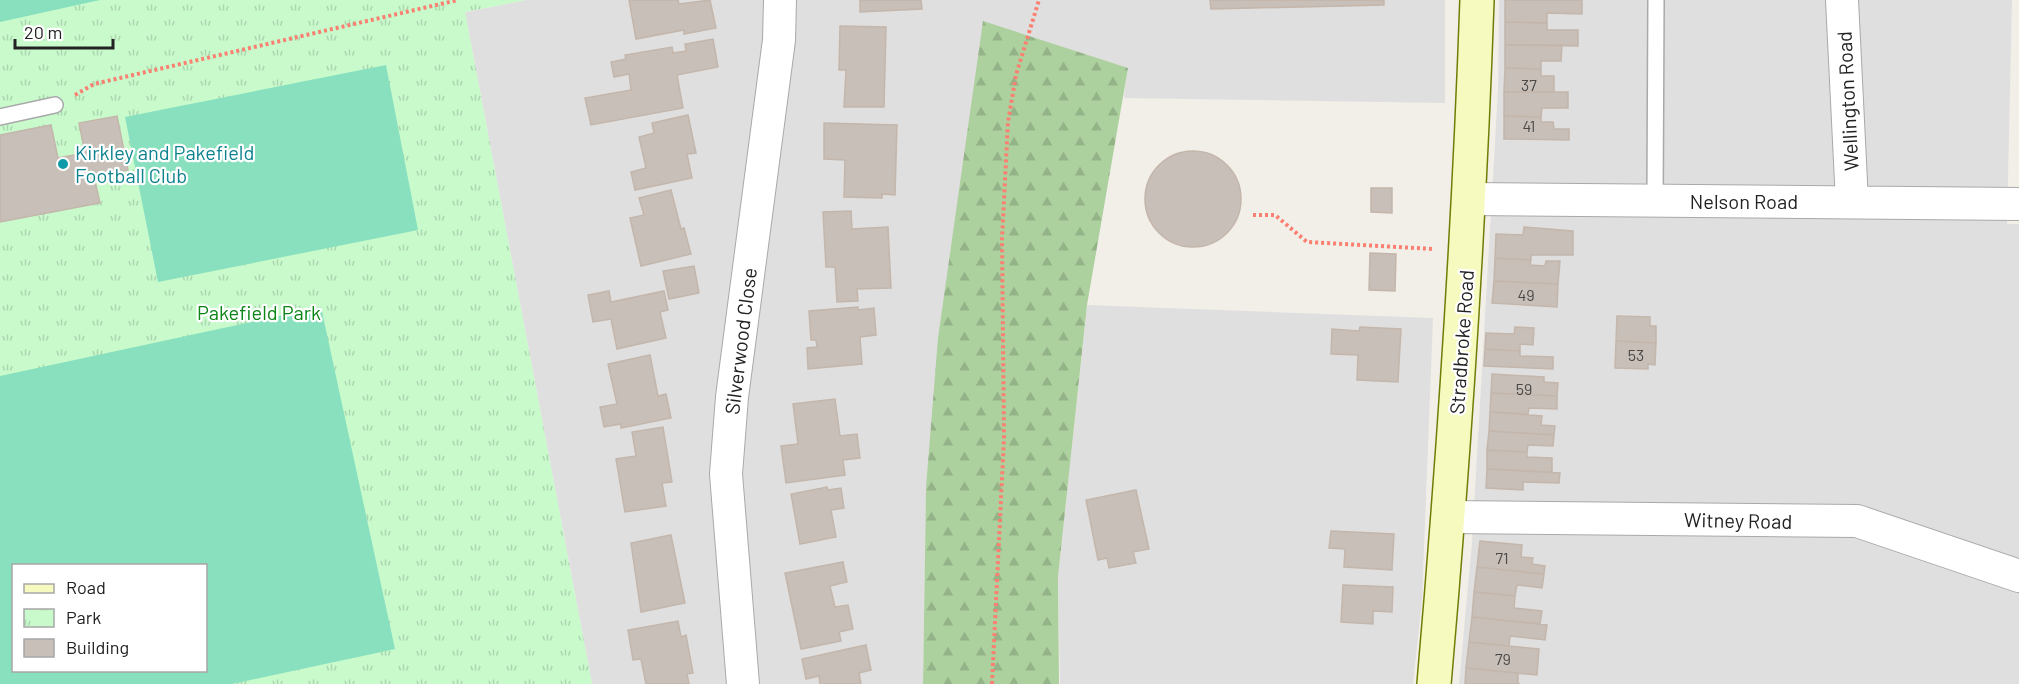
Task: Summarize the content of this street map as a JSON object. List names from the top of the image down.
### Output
{
  "streets": {
    "main road": ["Stradbroke Road"],
    "street": [
      "Wellington Road",
      "Nelson Road",
      "Silverwood Close",
      "Witney Road"
    ]
  },
  "crossings": [
    ["Wellington Road", "Nelson Road"],
    ["Nelson Road", "Stradbroke Road"],
    ["Stradbroke Road", "Witney Road"]
  ],
  "parks": ["Pakefield Park"],
  "places": ["Kirkley and Pakefield Football Club"],
  "house_numbers": [
    "37",
    "41",
    "49",
    "53",
    "59",
    "71",
    "79"
  ],
  "legend": ["Road", "Park", "Building"],
  "scale_bar": "20 m"
}
